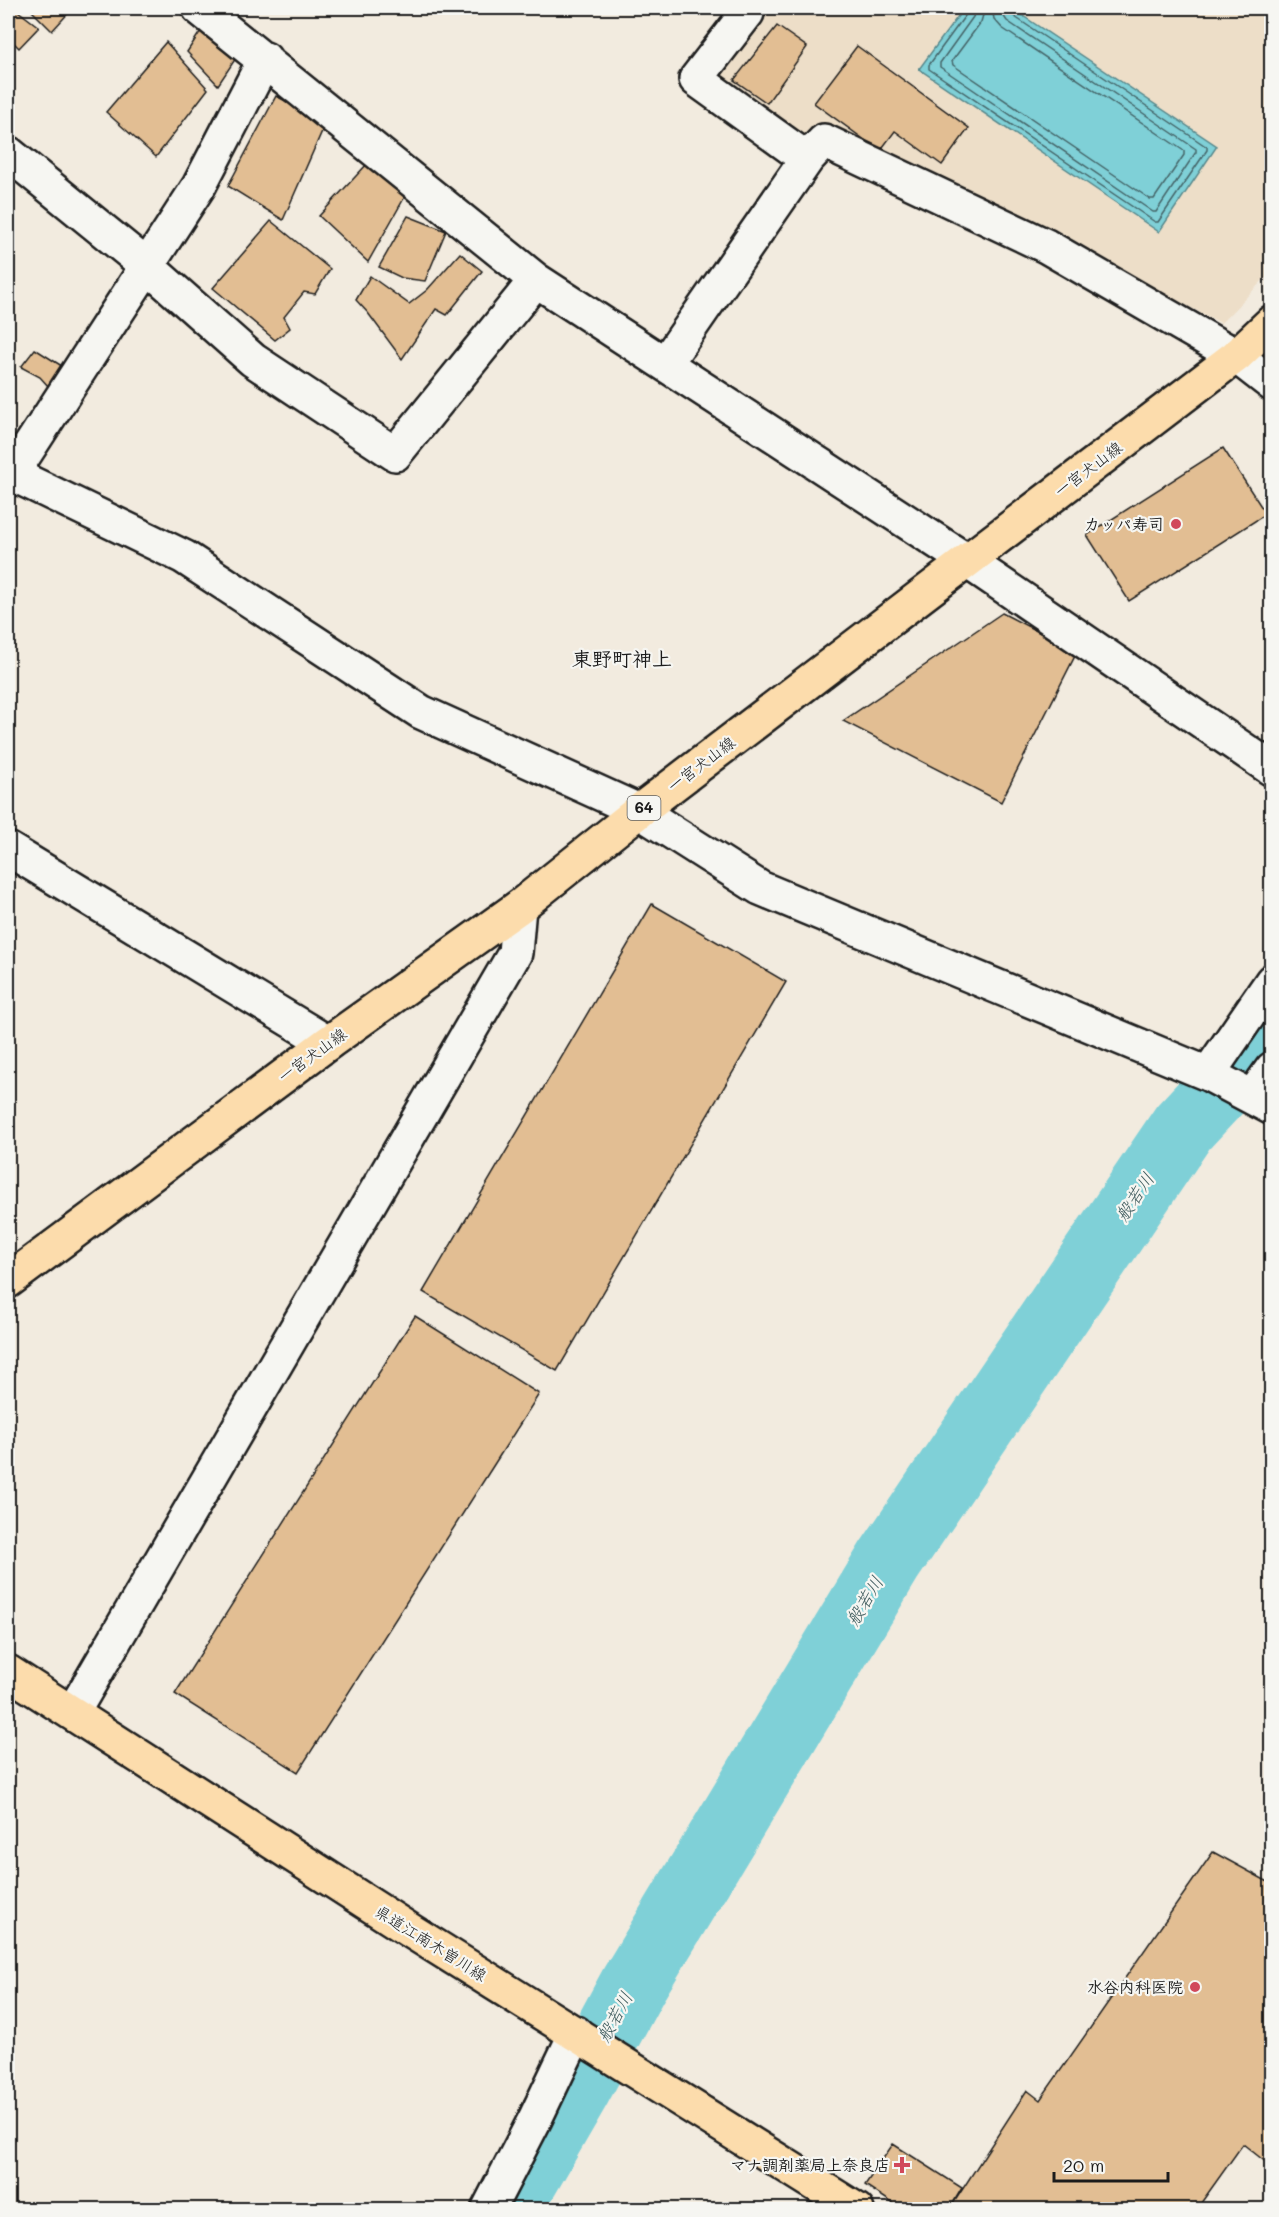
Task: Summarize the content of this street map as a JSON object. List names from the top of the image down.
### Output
{
  "streets": {
    "main road": ["一宮犬山線", "64", "県道江南木曽川線"]
  },
  "districts": ["東野町神上"],
  "water": ["般若川"],
  "places": {
    "other": ["カッパ寿司", "水谷内科医院"],
    "health": ["マナ調剤薬局上奈良店"]
  },
  "scale_bar": "20 m"
}
